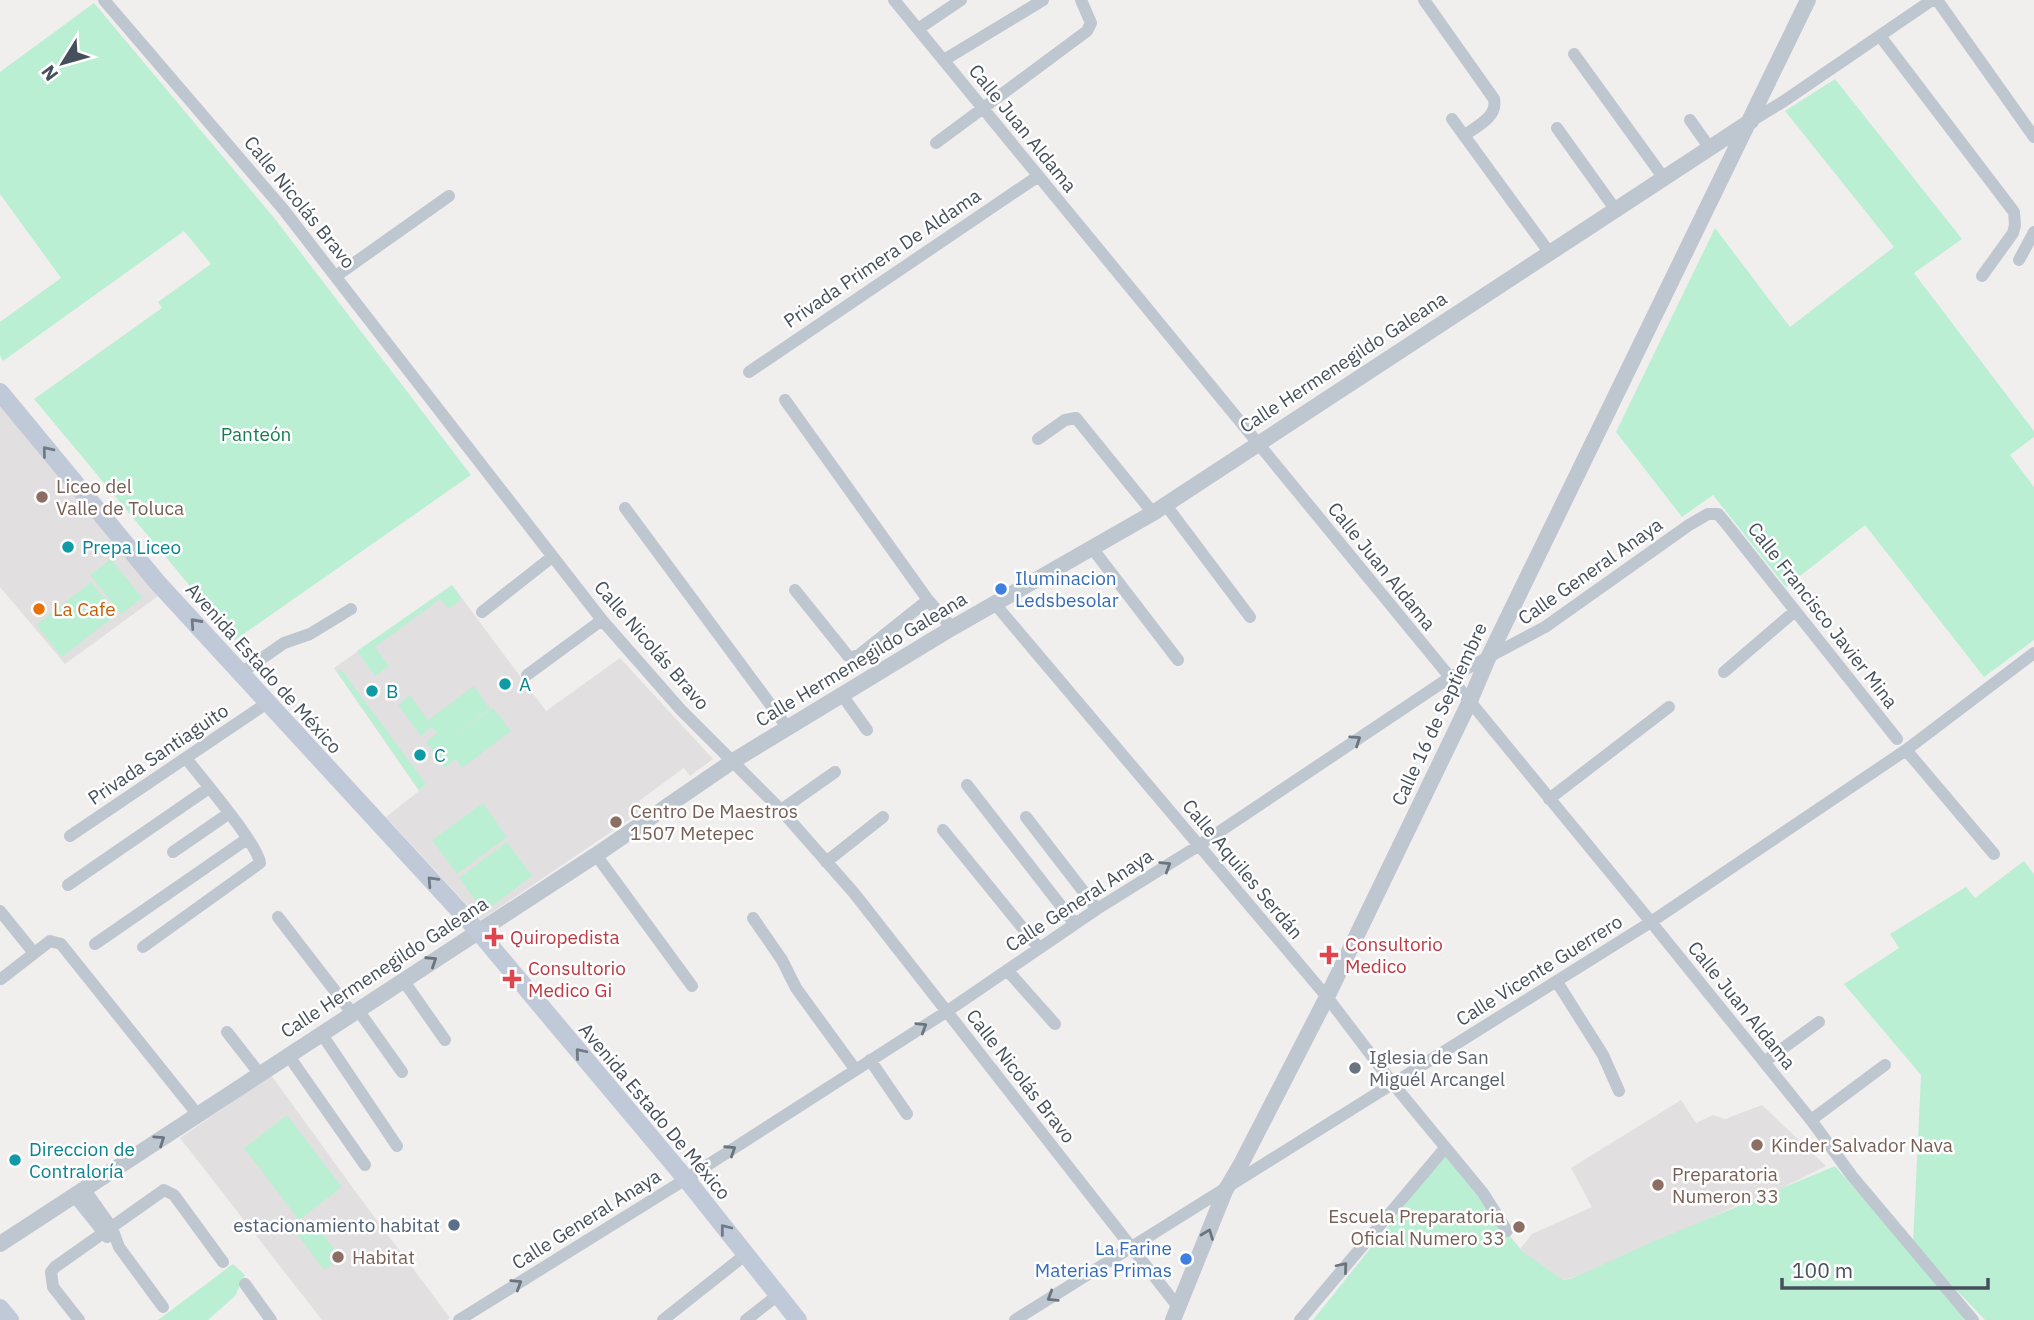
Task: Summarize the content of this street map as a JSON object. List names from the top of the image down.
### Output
{
  "streets": {
    "main road": ["Avenida Estado de México", "Avenida Estado De México"],
    "street": [
      "Calle Juan Aldama",
      "Calle Nicolás Bravo",
      "Privada Primera De Aldama",
      "Calle Hermenegildo Galeana",
      "Calle General Anaya",
      "Calle Francisco Javier Mina",
      "Calle 16 de Septiembre",
      "Privada Santiaguito",
      "Calle Aquiles Serdán",
      "Calle Vicente Guerrero"
    ]
  },
  "crossings": [
    ["Calle Juan Aldama", "Privada Primera De Aldama"],
    ["Calle Juan Aldama", "Calle Hermenegildo Galeana"],
    ["Calle Juan Aldama", "Calle General Anaya"],
    ["Calle Juan Aldama", "Calle 16 de Septiembre"],
    ["Calle Juan Aldama", "Calle Vicente Guerrero"],
    ["Calle Nicolás Bravo", "Calle Hermenegildo Galeana"],
    ["Calle Nicolás Bravo", "Calle General Anaya"],
    ["Calle Nicolás Bravo", "Calle 16 de Septiembre"],
    ["Calle Nicolás Bravo", "Calle Vicente Guerrero"],
    ["Calle Hermenegildo Galeana", "Avenida Estado de México"],
    ["Calle Hermenegildo Galeana", "Calle 16 de Septiembre"],
    ["Calle Hermenegildo Galeana", "Calle Aquiles Serdán"],
    ["Calle Hermenegildo Galeana", "Avenida Estado De México"],
    ["Calle General Anaya", "Calle Francisco Javier Mina"],
    ["Calle General Anaya", "Calle 16 de Septiembre"],
    ["Calle General Anaya", "Calle Aquiles Serdán"],
    ["Calle General Anaya", "Avenida Estado De México"],
    ["Avenida Estado de México", "Privada Santiaguito"],
    ["Avenida Estado de México", "Avenida Estado De México"],
    ["Calle 16 de Septiembre", "Calle Aquiles Serdán"],
    ["Calle 16 de Septiembre", "Calle Vicente Guerrero"],
    ["Calle Aquiles Serdán", "Calle Vicente Guerrero"]
  ],
  "one_way": ["Calle General Anaya", "Avenida Estado de México", "Avenida Estado De México"],
  "parks": ["Panteón"],
  "places": {
    "other": [
      "Liceo del Valle de Toluca",
      "Prepa Liceo",
      "Iluminacion Ledsbesolar",
      "La Cafe",
      "A",
      "B",
      "C",
      "Centro De Maestros 1507 Metepec",
      "Iglesia de San Miguél Arcangel",
      "Kinder Salvador Nava",
      "Direccion de Contraloría",
      "Preparatoria Numeron 33",
      "estacionamiento habitat",
      "Escuela Preparatoria Oficial Numero 33",
      "Habitat",
      "La Farine Materias Primas"
    ],
    "health": ["Quiropedista", "Consultorio Medico", "Consultorio Medico Gi"]
  },
  "scale_bar": "100 m",
  "north": "bottom left"
}
